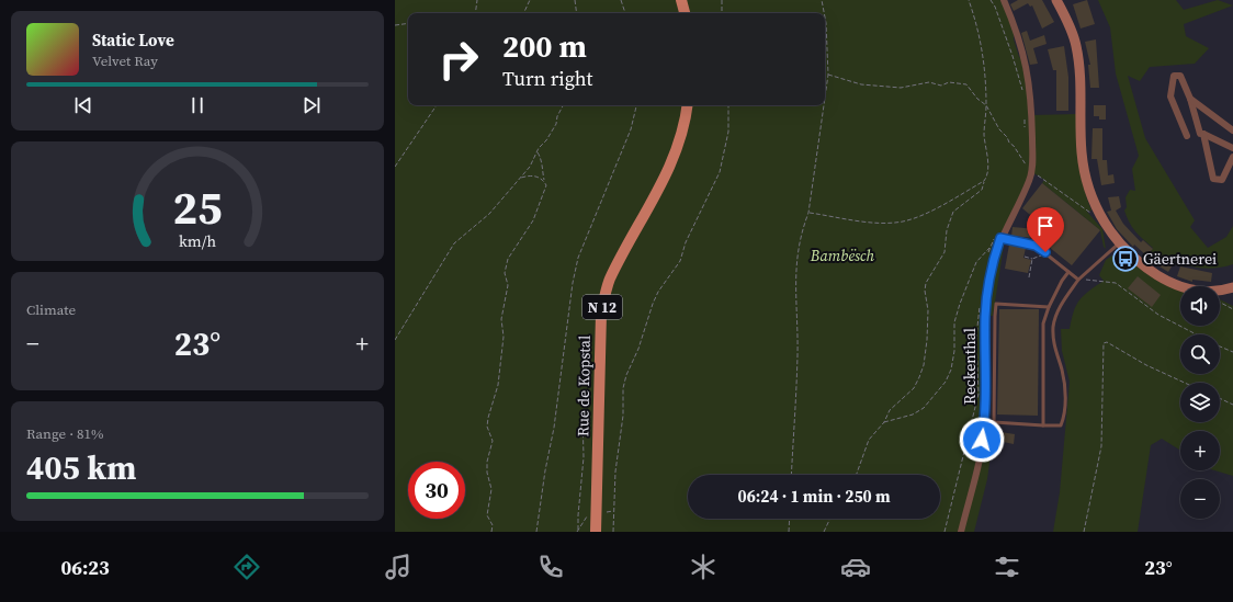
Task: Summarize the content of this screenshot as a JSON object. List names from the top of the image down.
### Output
{
  "streets": {
    "main road": ["N 12", "Rue de Kopstal"],
    "street": ["Reckenthal"]
  },
  "parks": ["Bambësch"],
  "places": {
    "bus stop": ["Gäertnerei"]
  },
  "page": {
    "turn": ["200 m", "Turn right"],
    "song": ["Static Love", "Velvet Ray"],
    "tile": [
      "Climate",
      ["Range · 81%", "405 km"]
    ],
    "map_buttons": ["+", "−"],
    "heat": ["−", "23°", "+"],
    "limit": "30",
    "trip": "06:24 · 1 min · 250 m",
    "tabs": ["06:23", "23°"],
    "gauge": ["25", "km/h"]
  }
}
